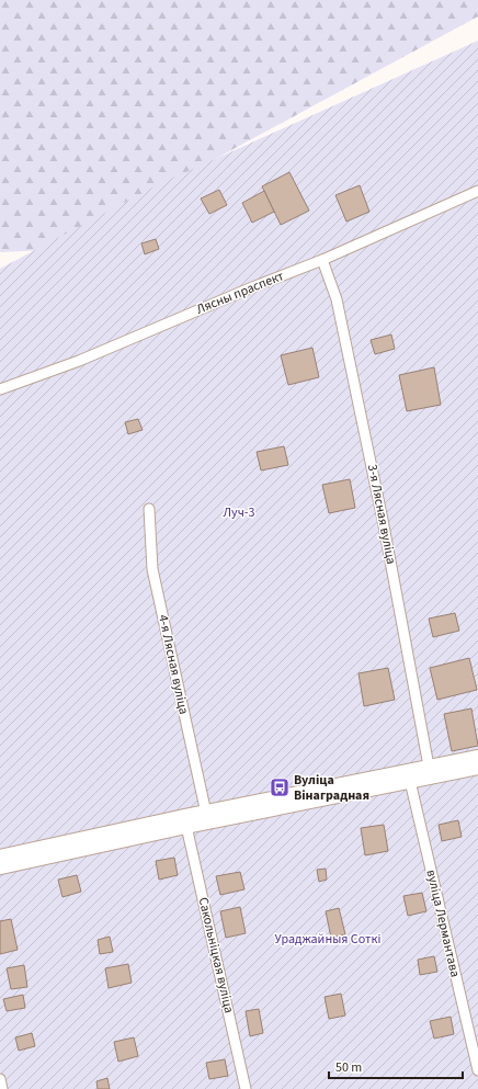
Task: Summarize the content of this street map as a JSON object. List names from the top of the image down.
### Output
{
  "streets": {
    "lane": [
      "Лясны праспект",
      "3-я Лясная вуліца",
      "4-я Лясная вуліца",
      "вуліца Лермантава",
      "Сакольніцкая вуліца"
    ]
  },
  "crossings": [
    ["Лясны праспект", "3-я Лясная вуліца"],
    ["3-я Лясная вуліца", "вуліца Лермантава"],
    ["4-я Лясная вуліца", "Сакольніцкая вуліца"]
  ],
  "parks": ["Луч-3", "Ураджайныя Соткі"],
  "places": {
    "bus stop": ["Вуліца Вінаградная"]
  },
  "scale_bar": "50 m"
}
